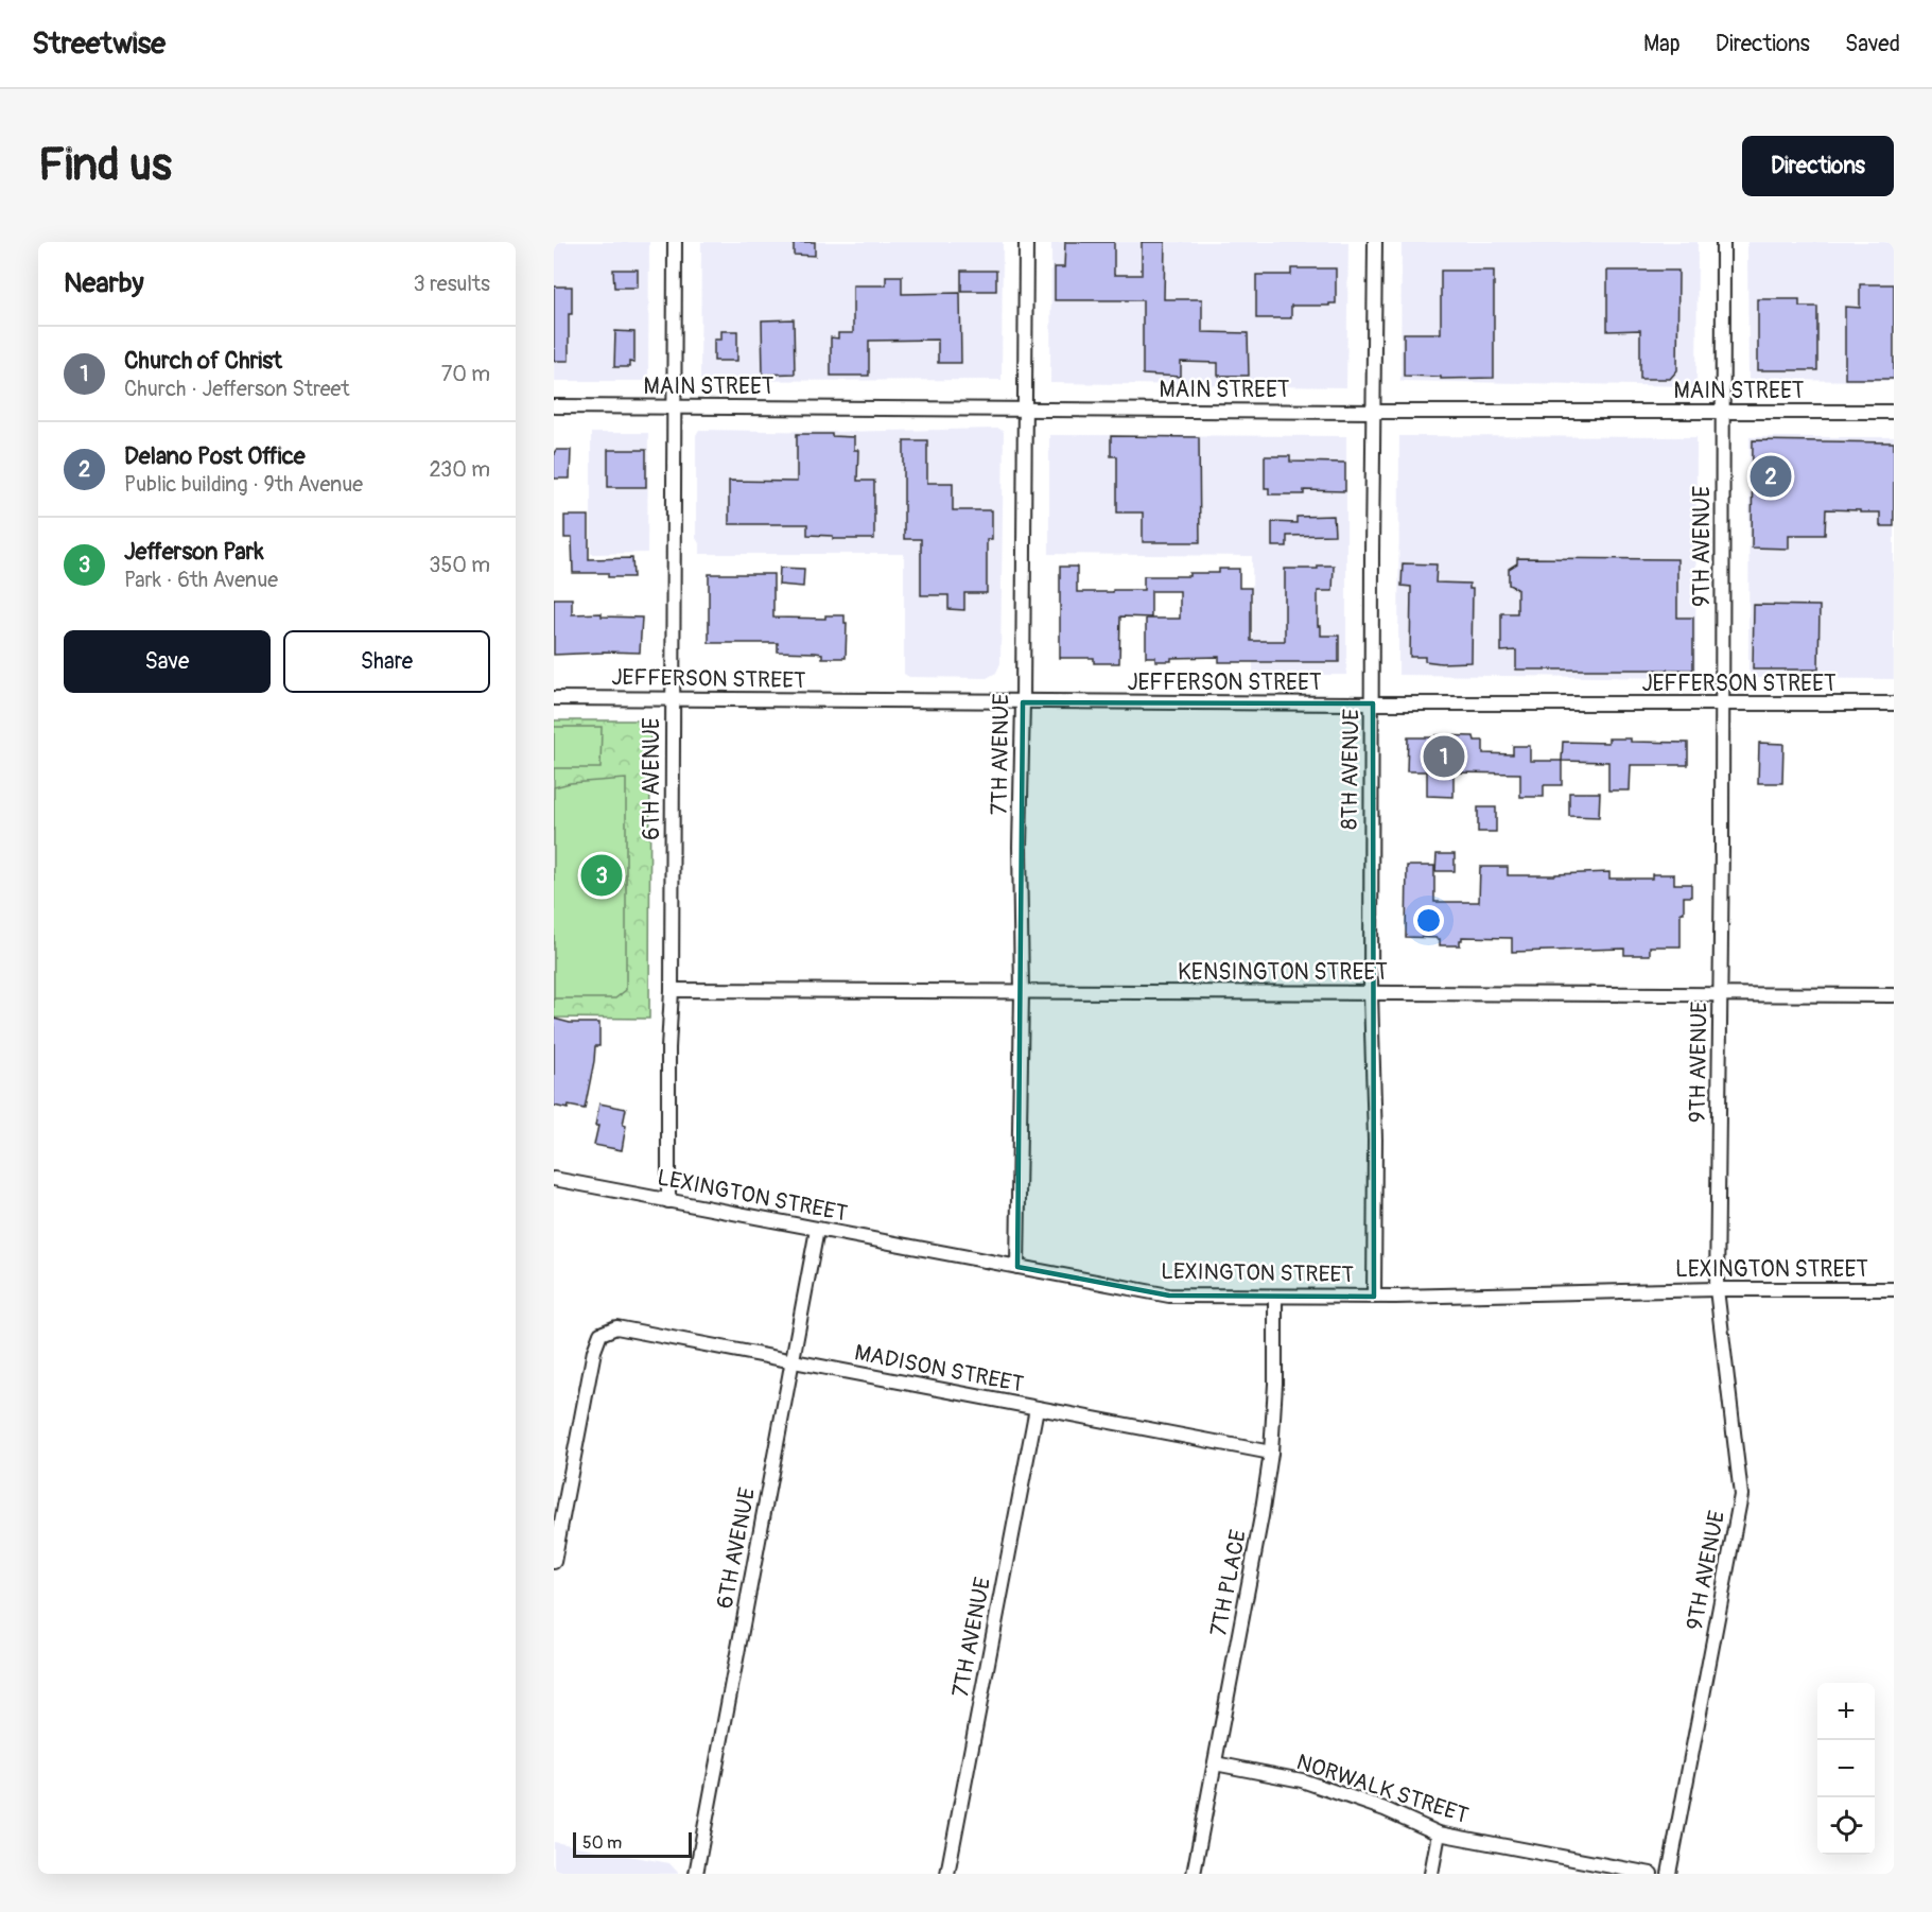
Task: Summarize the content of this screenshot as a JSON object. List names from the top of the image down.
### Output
{
  "streets": {
    "street": [
      "MAIN STREET",
      "9TH AVENUE",
      "JEFFERSON STREET",
      "7TH AVENUE",
      "8TH AVENUE",
      "6TH AVENUE",
      "KENSINGTON STREET",
      "LEXINGTON STREET",
      "MADISON STREET",
      "7TH PLACE",
      "NORWALK STREET"
    ]
  },
  "crossings": [
    ["MAIN STREET", "9TH AVENUE"],
    ["MAIN STREET", "7TH AVENUE"],
    ["MAIN STREET", "8TH AVENUE"],
    ["MAIN STREET", "6TH AVENUE"],
    ["9TH AVENUE", "JEFFERSON STREET"],
    ["9TH AVENUE", "KENSINGTON STREET"],
    ["9TH AVENUE", "LEXINGTON STREET"],
    ["JEFFERSON STREET", "7TH AVENUE"],
    ["JEFFERSON STREET", "8TH AVENUE"],
    ["JEFFERSON STREET", "6TH AVENUE"],
    ["7TH AVENUE", "KENSINGTON STREET"],
    ["7TH AVENUE", "LEXINGTON STREET"],
    ["7TH AVENUE", "MADISON STREET"],
    ["8TH AVENUE", "KENSINGTON STREET"],
    ["8TH AVENUE", "LEXINGTON STREET"],
    ["6TH AVENUE", "KENSINGTON STREET"],
    ["6TH AVENUE", "LEXINGTON STREET"],
    ["6TH AVENUE", "MADISON STREET"],
    ["LEXINGTON STREET", "7TH PLACE"],
    ["MADISON STREET", "7TH PLACE"],
    ["7TH PLACE", "NORWALK STREET"]
  ],
  "scale_bar": "50 m",
  "page": {
    "header": "Streetwise",
    "nav": ["Map", "Directions", "Saved"],
    "buttons": [
      "Directions",
      ["Save", "Share"]
    ],
    "title": "Find us",
    "heading": ["Nearby", "3 results"],
    "list": [
      {
        "mark": "1",
        "name": "Church of Christ",
        "note": "Church · Jefferson Street",
        "value": "70 m"
      },
      {
        "mark": "2",
        "name": "Delano Post Office",
        "note": "Public building · 9th Avenue",
        "value": "230 m"
      },
      {
        "mark": "3",
        "name": "Jefferson Park",
        "note": "Park · 6th Avenue",
        "value": "350 m"
      }
    ],
    "pins": ["2", "1", "3"],
    "map_buttons": ["+", "−"],
    "scale": "50 m"
  }
}
